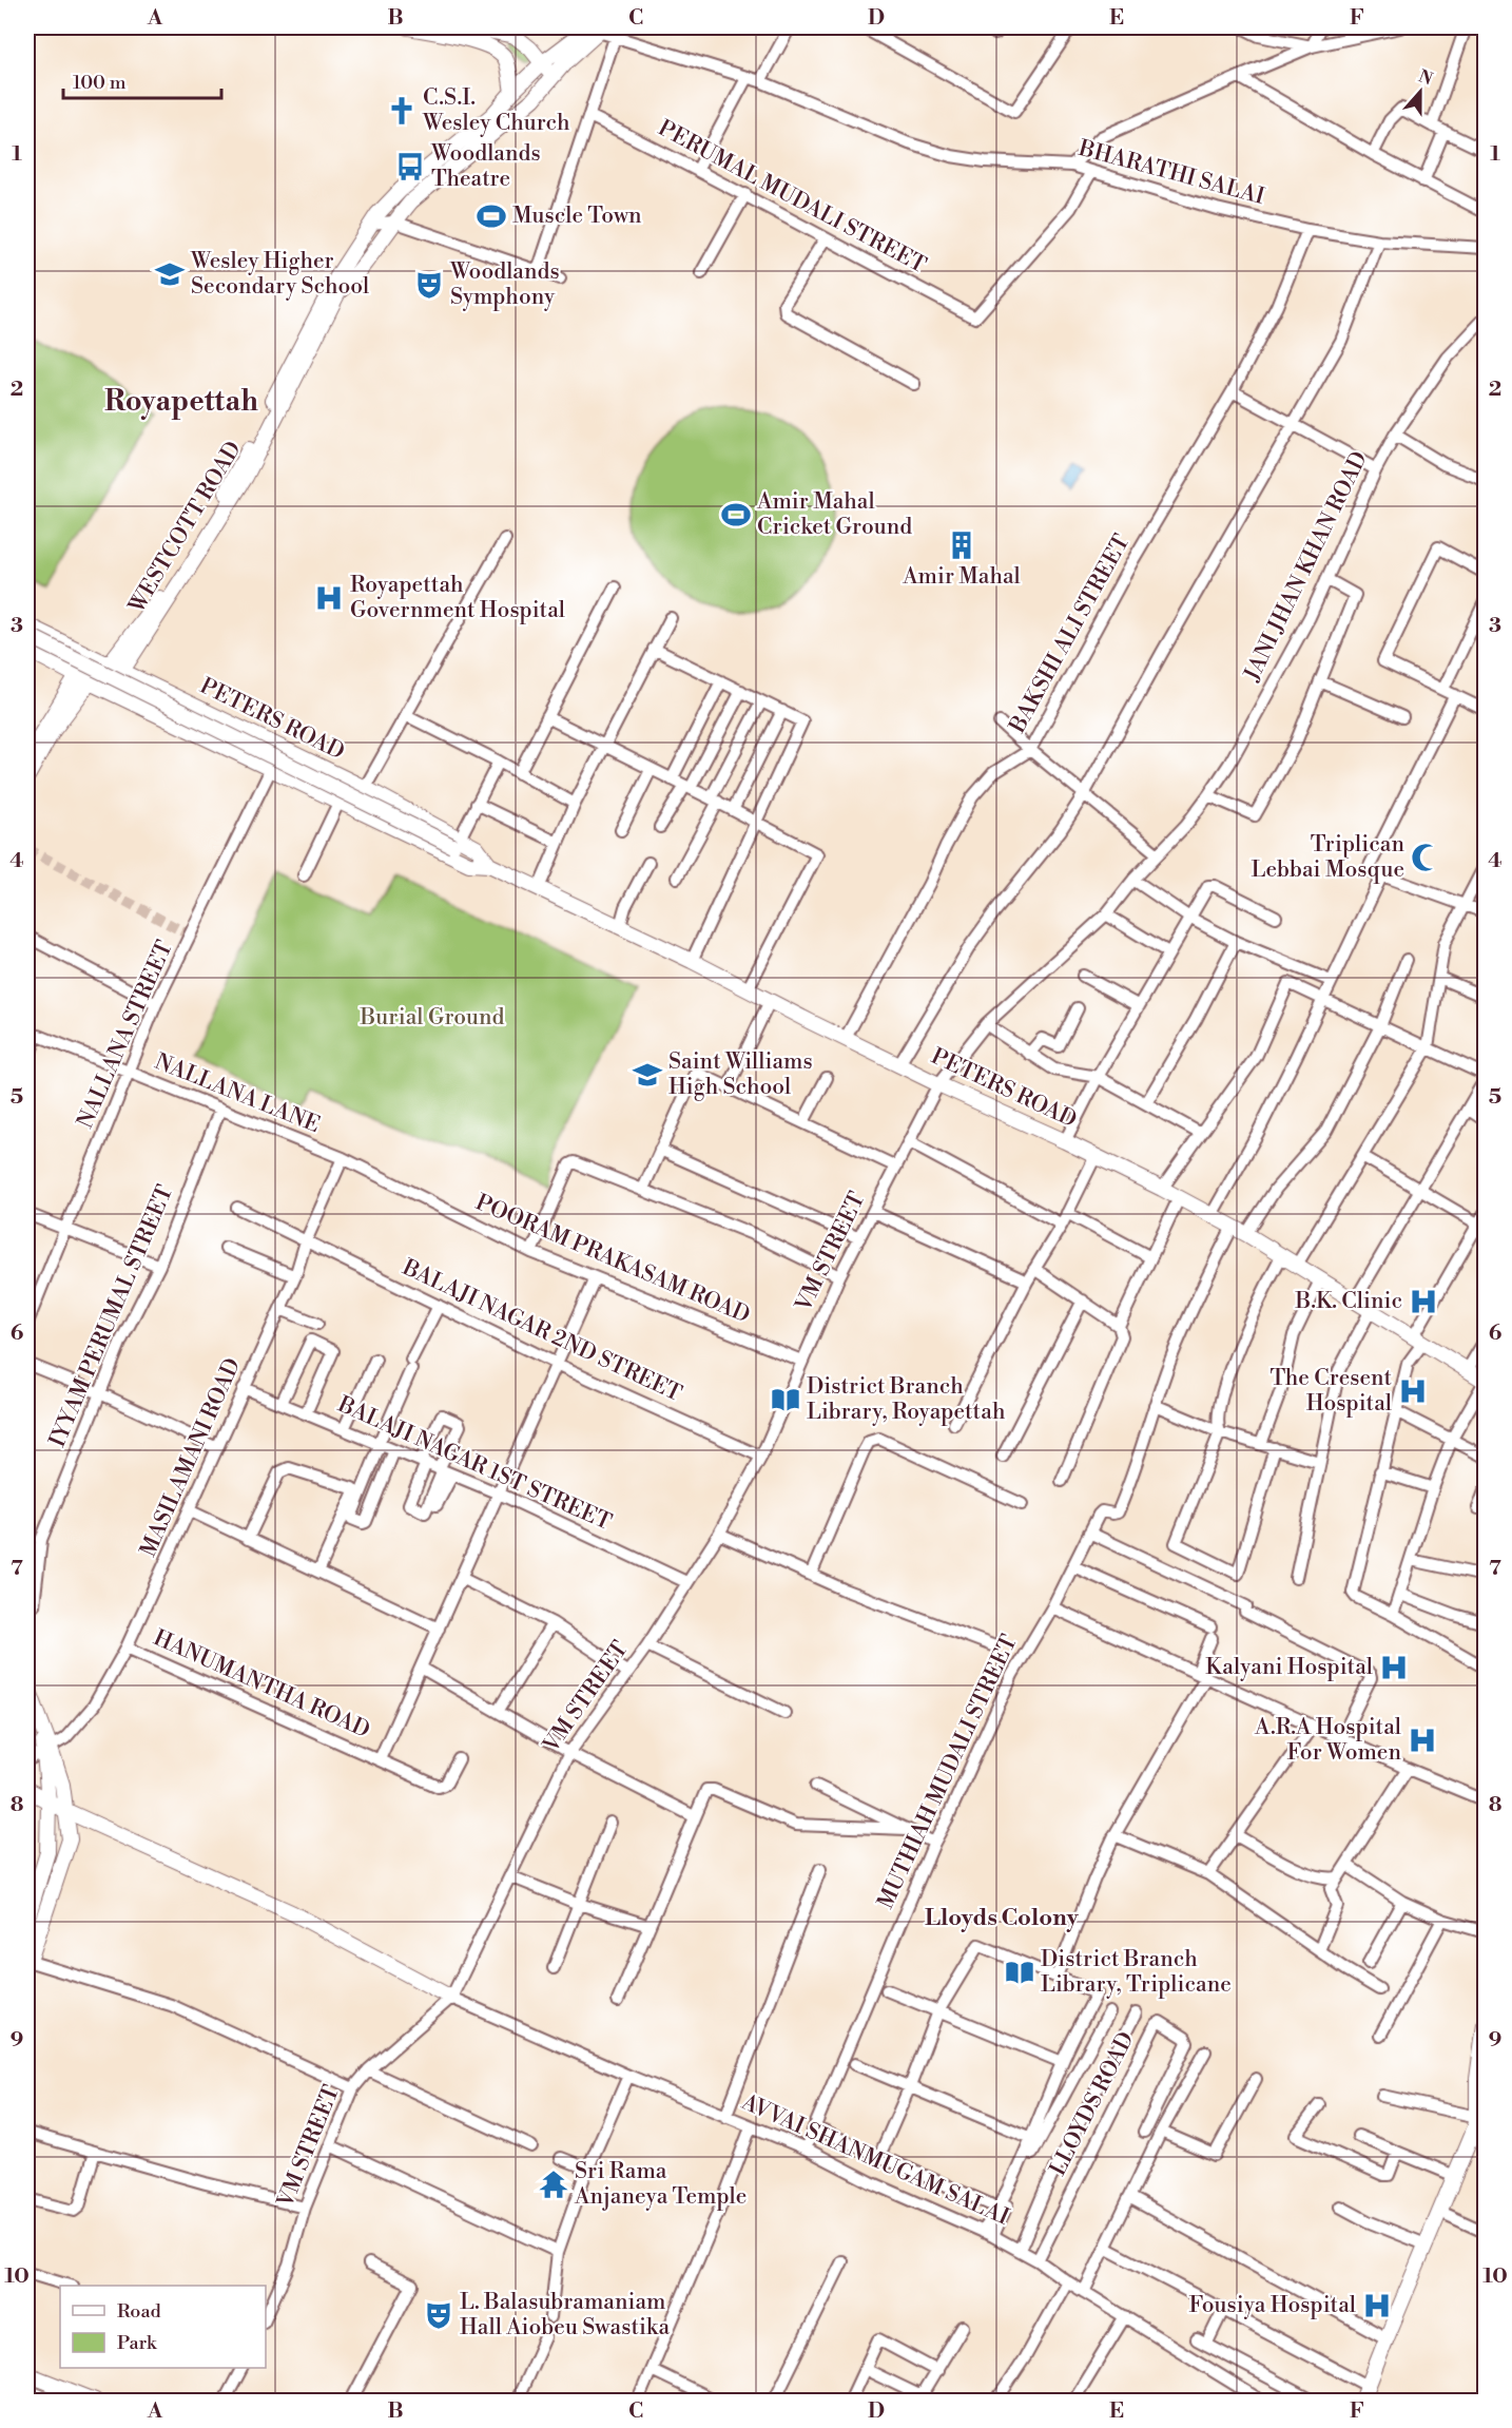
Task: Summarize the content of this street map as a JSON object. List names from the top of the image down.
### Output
{
  "streets": {
    "main road": ["WESTCOTT ROAD", "PETERS ROAD"],
    "street": [
      "BHARATHI SALAI",
      "PERUMAL MUDALI STREET",
      "JANI JHAN KHAN ROAD",
      "BAKSHI ALI STREET",
      "NALLANA STREET",
      "NALLANA LANE",
      "VM STREET",
      "POORAM PRAKASAM ROAD",
      "IYYAM PERUMAL STREET",
      "BALAJI NAGAR 2ND STREET",
      "MASILAMANI ROAD",
      "BALAJI NAGAR 1ST STREET",
      "HANUMANTHA ROAD",
      "MUTHIAH MUDALI STREET",
      "LLOYDS ROAD",
      "AVVAI SHANMUGAM SALAI"
    ]
  },
  "crossings": [
    ["BHARATHI SALAI", "PERUMAL MUDALI STREET"],
    ["BHARATHI SALAI", "WESTCOTT ROAD"],
    ["BHARATHI SALAI", "BAKSHI ALI STREET"],
    ["WESTCOTT ROAD", "PETERS ROAD"],
    ["JANI JHAN KHAN ROAD", "PETERS ROAD"],
    ["JANI JHAN KHAN ROAD", "VM STREET"],
    ["BAKSHI ALI STREET", "PETERS ROAD"],
    ["PETERS ROAD", "NALLANA STREET"],
    ["PETERS ROAD", "VM STREET"],
    ["NALLANA STREET", "NALLANA LANE"],
    ["NALLANA LANE", "POORAM PRAKASAM ROAD"],
    ["NALLANA LANE", "IYYAM PERUMAL STREET"],
    ["NALLANA LANE", "MASILAMANI ROAD"],
    ["VM STREET", "POORAM PRAKASAM ROAD"],
    ["VM STREET", "BALAJI NAGAR 2ND STREET"],
    ["VM STREET", "BALAJI NAGAR 1ST STREET"],
    ["VM STREET", "AVVAI SHANMUGAM SALAI"],
    ["POORAM PRAKASAM ROAD", "MASILAMANI ROAD"],
    ["BALAJI NAGAR 2ND STREET", "MASILAMANI ROAD"],
    ["MASILAMANI ROAD", "BALAJI NAGAR 1ST STREET"],
    ["MASILAMANI ROAD", "HANUMANTHA ROAD"],
    ["MUTHIAH MUDALI STREET", "AVVAI SHANMUGAM SALAI"],
    ["LLOYDS ROAD", "AVVAI SHANMUGAM SALAI"]
  ],
  "districts": ["Royapettah", "Lloyds Colony"],
  "parks": ["Burial Ground"],
  "places": {
    "church": ["C.S.I. Wesley Church"],
    "bus stop": ["Woodlands Theatre"],
    "sports": ["Muscle Town", "Amir Mahal Cricket Ground"],
    "school or university": ["Wesley Higher Secondary School", "Saint Williams High School"],
    "theatre": ["Woodlands Symphony", "L. Balasubramaniam Hall Aiobeu Swastika"],
    "building": ["Amir Mahal"],
    "hospital": [
      "Royapettah Government Hospital",
      "B.K. Clinic",
      "The Cresent Hospital",
      "Kalyani Hospital",
      "A.R.A Hospital For Women",
      "Fousiya Hospital"
    ],
    "mosque": ["Triplican Lebbai Mosque"],
    "library": ["District Branch Library, Royapettah", "District Branch Library, Triplicane"],
    "temple": ["Sri Rama Anjaneya Temple"]
  },
  "legend": ["Road", "Park"],
  "scale_bar": "100 m",
  "north": "top",
  "grid": {
    "columns": [
      "A",
      "B",
      "C",
      "D",
      "E",
      "F"
    ],
    "rows": [
      "1",
      "2",
      "3",
      "4",
      "5",
      "6",
      "7",
      "8",
      "9",
      "10"
    ]
  }
}
